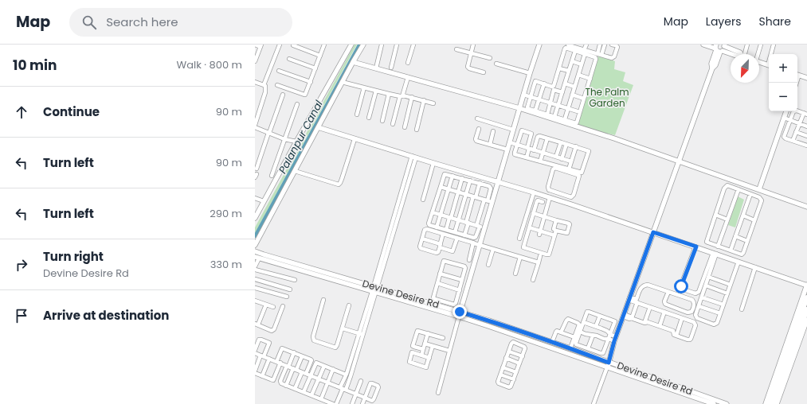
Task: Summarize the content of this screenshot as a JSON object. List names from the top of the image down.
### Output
{
  "streets": {
    "street": ["Devine Desire Rd"]
  },
  "water": ["Palanpur Canal"],
  "parks": ["The Palm Garden"],
  "north": "bottom left",
  "page": {
    "header": "Map",
    "search": "Search here",
    "nav": ["Map", "Layers", "Share"],
    "heading": ["10 min", "Walk · 800 m"],
    "map_buttons": ["+", "−"],
    "list": [
      ["Continue", "90 m"],
      ["Turn left", "90 m"],
      ["Turn left", "290 m"],
      ["Turn right", "Devine Desire Rd", "330 m"],
      "Arrive at destination"
    ]
  }
}
